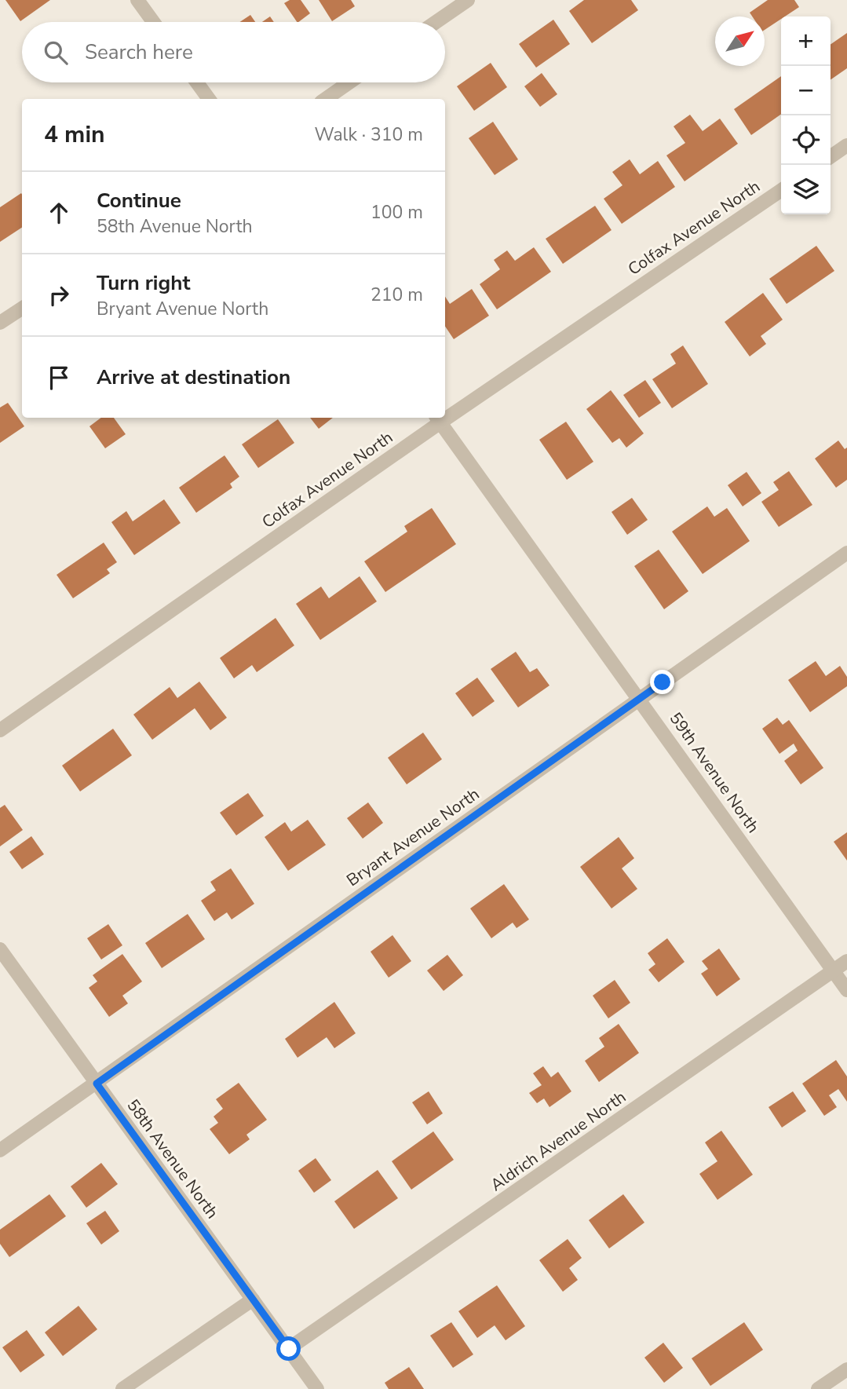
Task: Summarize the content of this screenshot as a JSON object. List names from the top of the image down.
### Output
{
  "streets": {
    "street": [
      "Colfax Avenue North",
      "59th Avenue North",
      "Bryant Avenue North",
      "Aldrich Avenue North",
      "58th Avenue North"
    ]
  },
  "crossings": [
    ["Colfax Avenue North", "59th Avenue North"],
    ["59th Avenue North", "Bryant Avenue North"],
    ["59th Avenue North", "Aldrich Avenue North"],
    ["Bryant Avenue North", "58th Avenue North"],
    ["Aldrich Avenue North", "58th Avenue North"]
  ],
  "north": "top right",
  "page": {
    "map_buttons": ["+", "−"],
    "search": "Search here",
    "heading": ["4 min", "Walk · 310 m"],
    "list": [
      ["Continue", "58th Avenue North", "100 m"],
      ["Turn right", "Bryant Avenue North", "210 m"],
      "Arrive at destination"
    ]
  }
}
